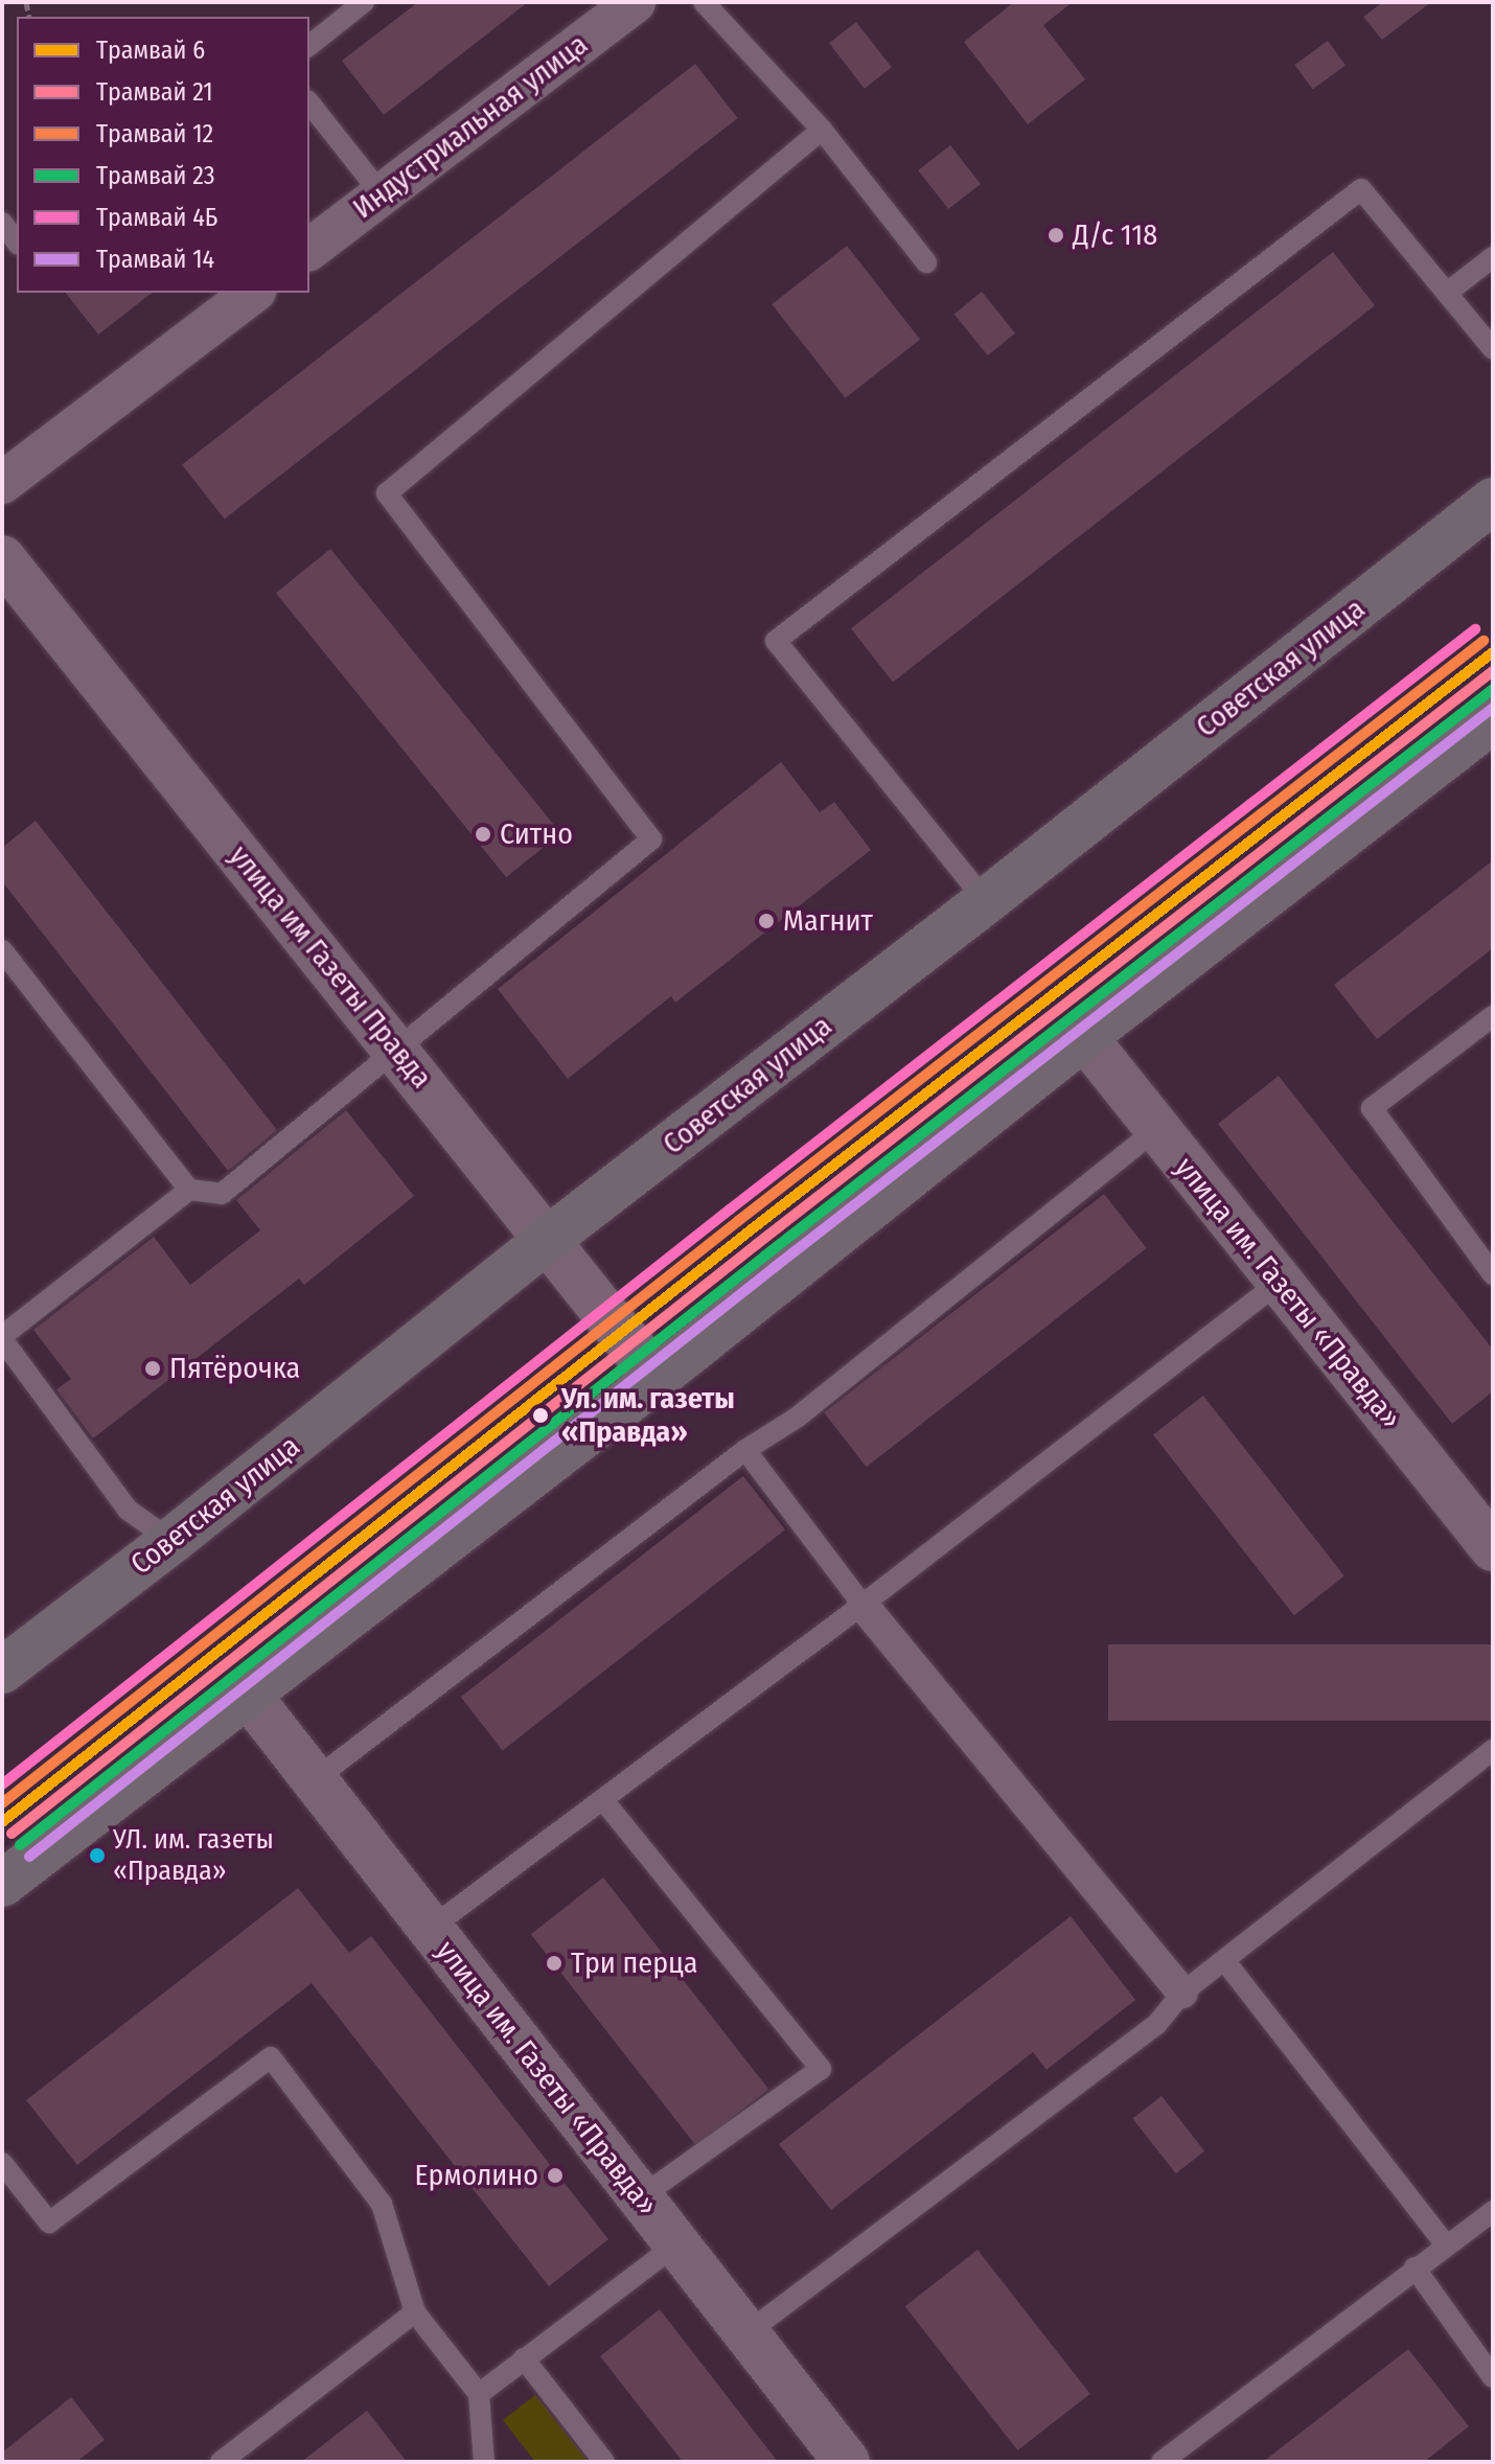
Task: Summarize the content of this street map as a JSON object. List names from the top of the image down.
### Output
{
  "streets": {
    "main road": ["Советская улица"],
    "street": ["Индустриальная улица", "улица им Газеты Правда", "улица им. Газеты «Правда»"]
  },
  "crossings": [
    ["Советская улица", "улица им Газеты Правда"]
  ],
  "places": [
    "Д/с 118",
    "Ситно",
    "Магнит",
    "Пятёрочка",
    "Ул. им. газеты «Правда»",
    "УЛ. им. газеты «Правда»",
    "Три перца",
    "Ермолино"
  ],
  "lines": [
    "tram line 4Б",
    "tram line 12",
    "tram line 6",
    "tram line 21",
    "tram line 23",
    "tram line 14"
  ],
  "legend": [
    "Трамвай 6",
    "Трамвай 21",
    "Трамвай 12",
    "Трамвай 23",
    "Трамвай 4Б",
    "Трамвай 14"
  ]
}
